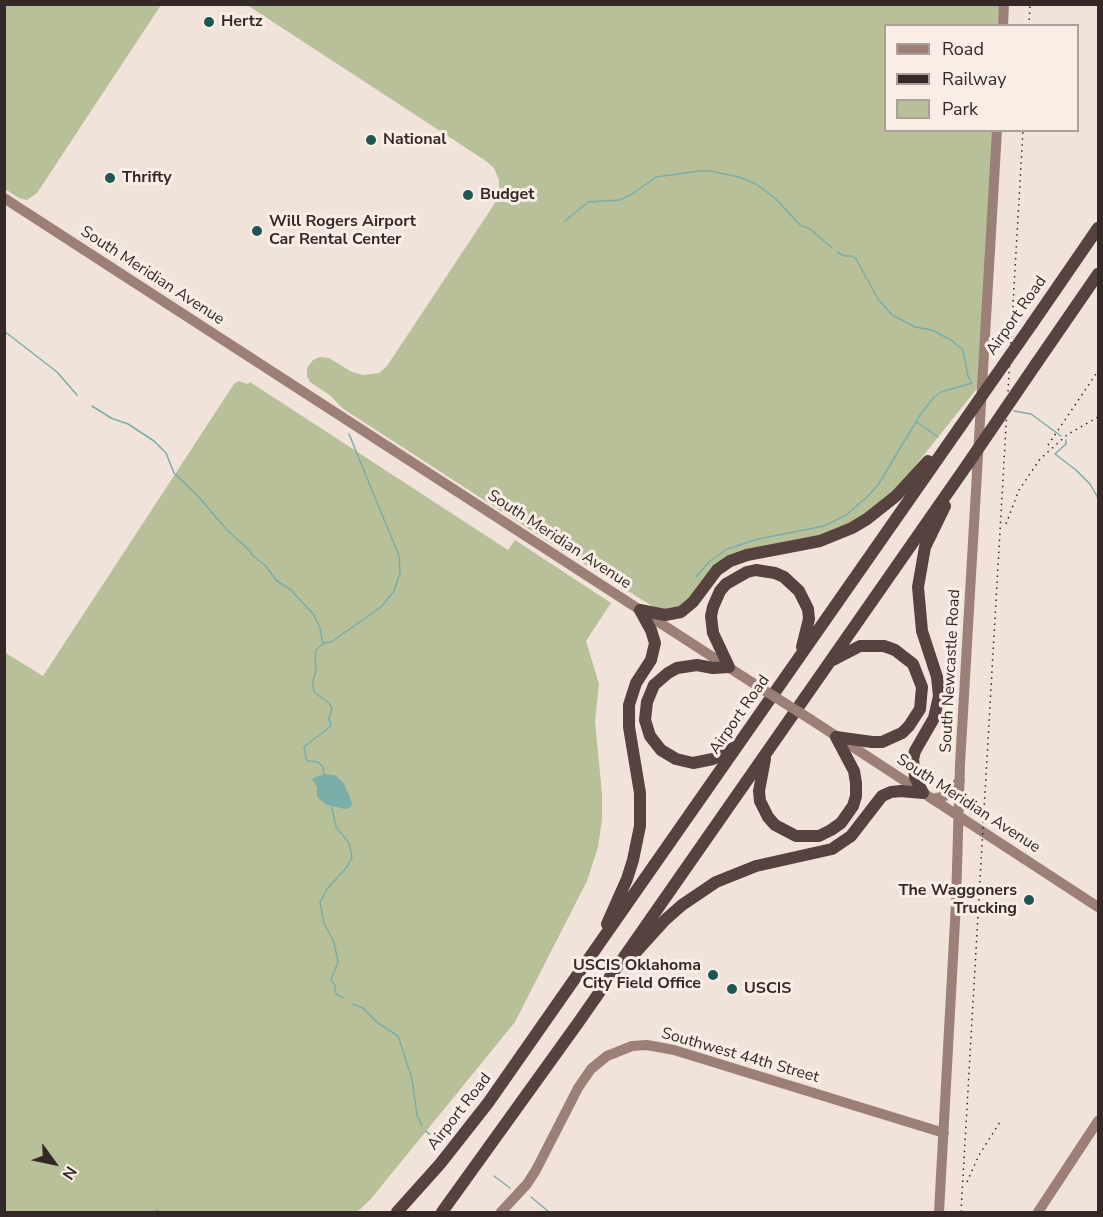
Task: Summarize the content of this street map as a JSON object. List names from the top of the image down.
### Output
{
  "streets": {
    "highway": ["Airport Road"],
    "main road": ["South Meridian Avenue", "South Newcastle Road", "Southwest 44th Street"]
  },
  "crossings": [
    ["South Meridian Avenue", "South Newcastle Road"],
    ["South Newcastle Road", "Southwest 44th Street"]
  ],
  "places": [
    "Hertz",
    "National",
    "Thrifty",
    "Budget",
    "Will Rogers Airport Car Rental Center",
    "The Waggoners Trucking",
    "USCIS Oklahoma City Field Office",
    "USCIS"
  ],
  "legend": ["Road", "Railway", "Park"],
  "north": "bottom right"
}
